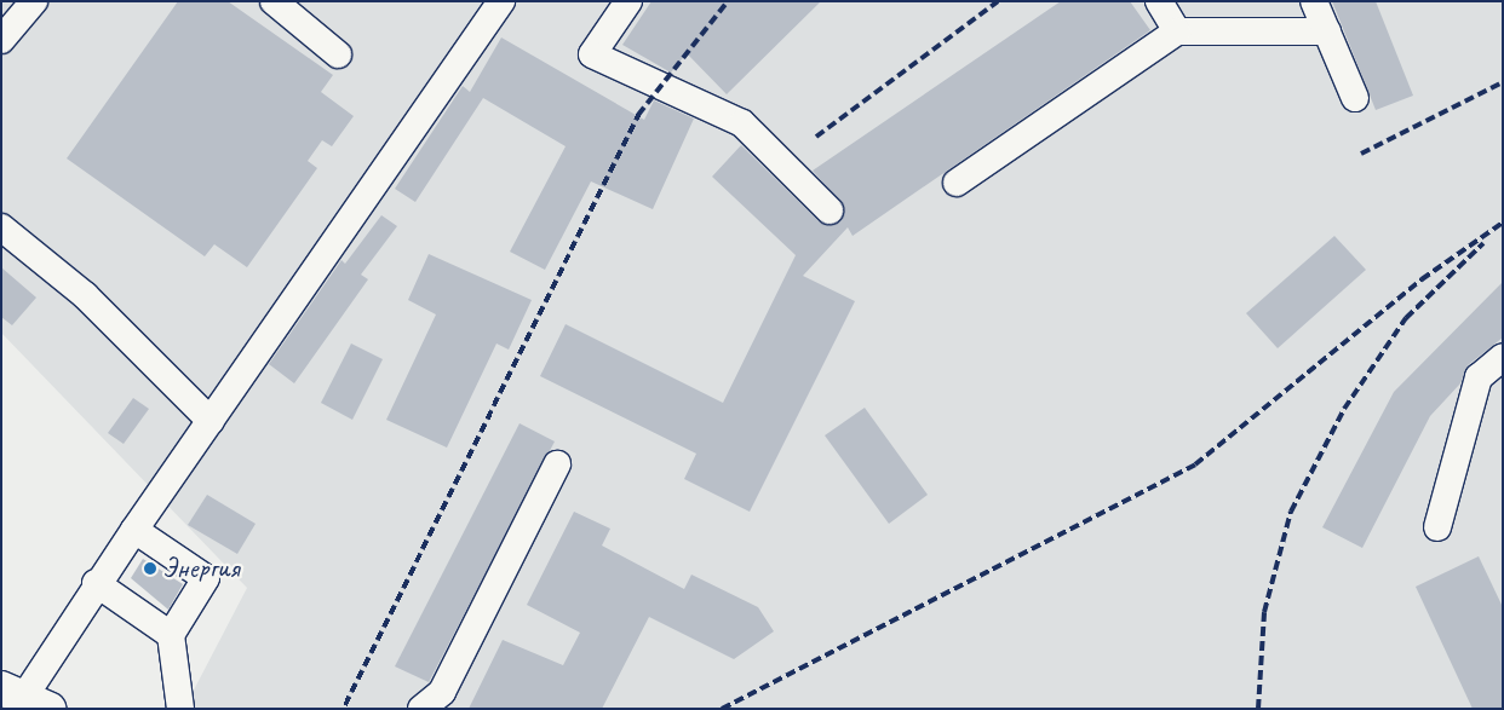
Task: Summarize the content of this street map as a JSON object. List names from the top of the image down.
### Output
{
  "places": ["Энергия"]
}
